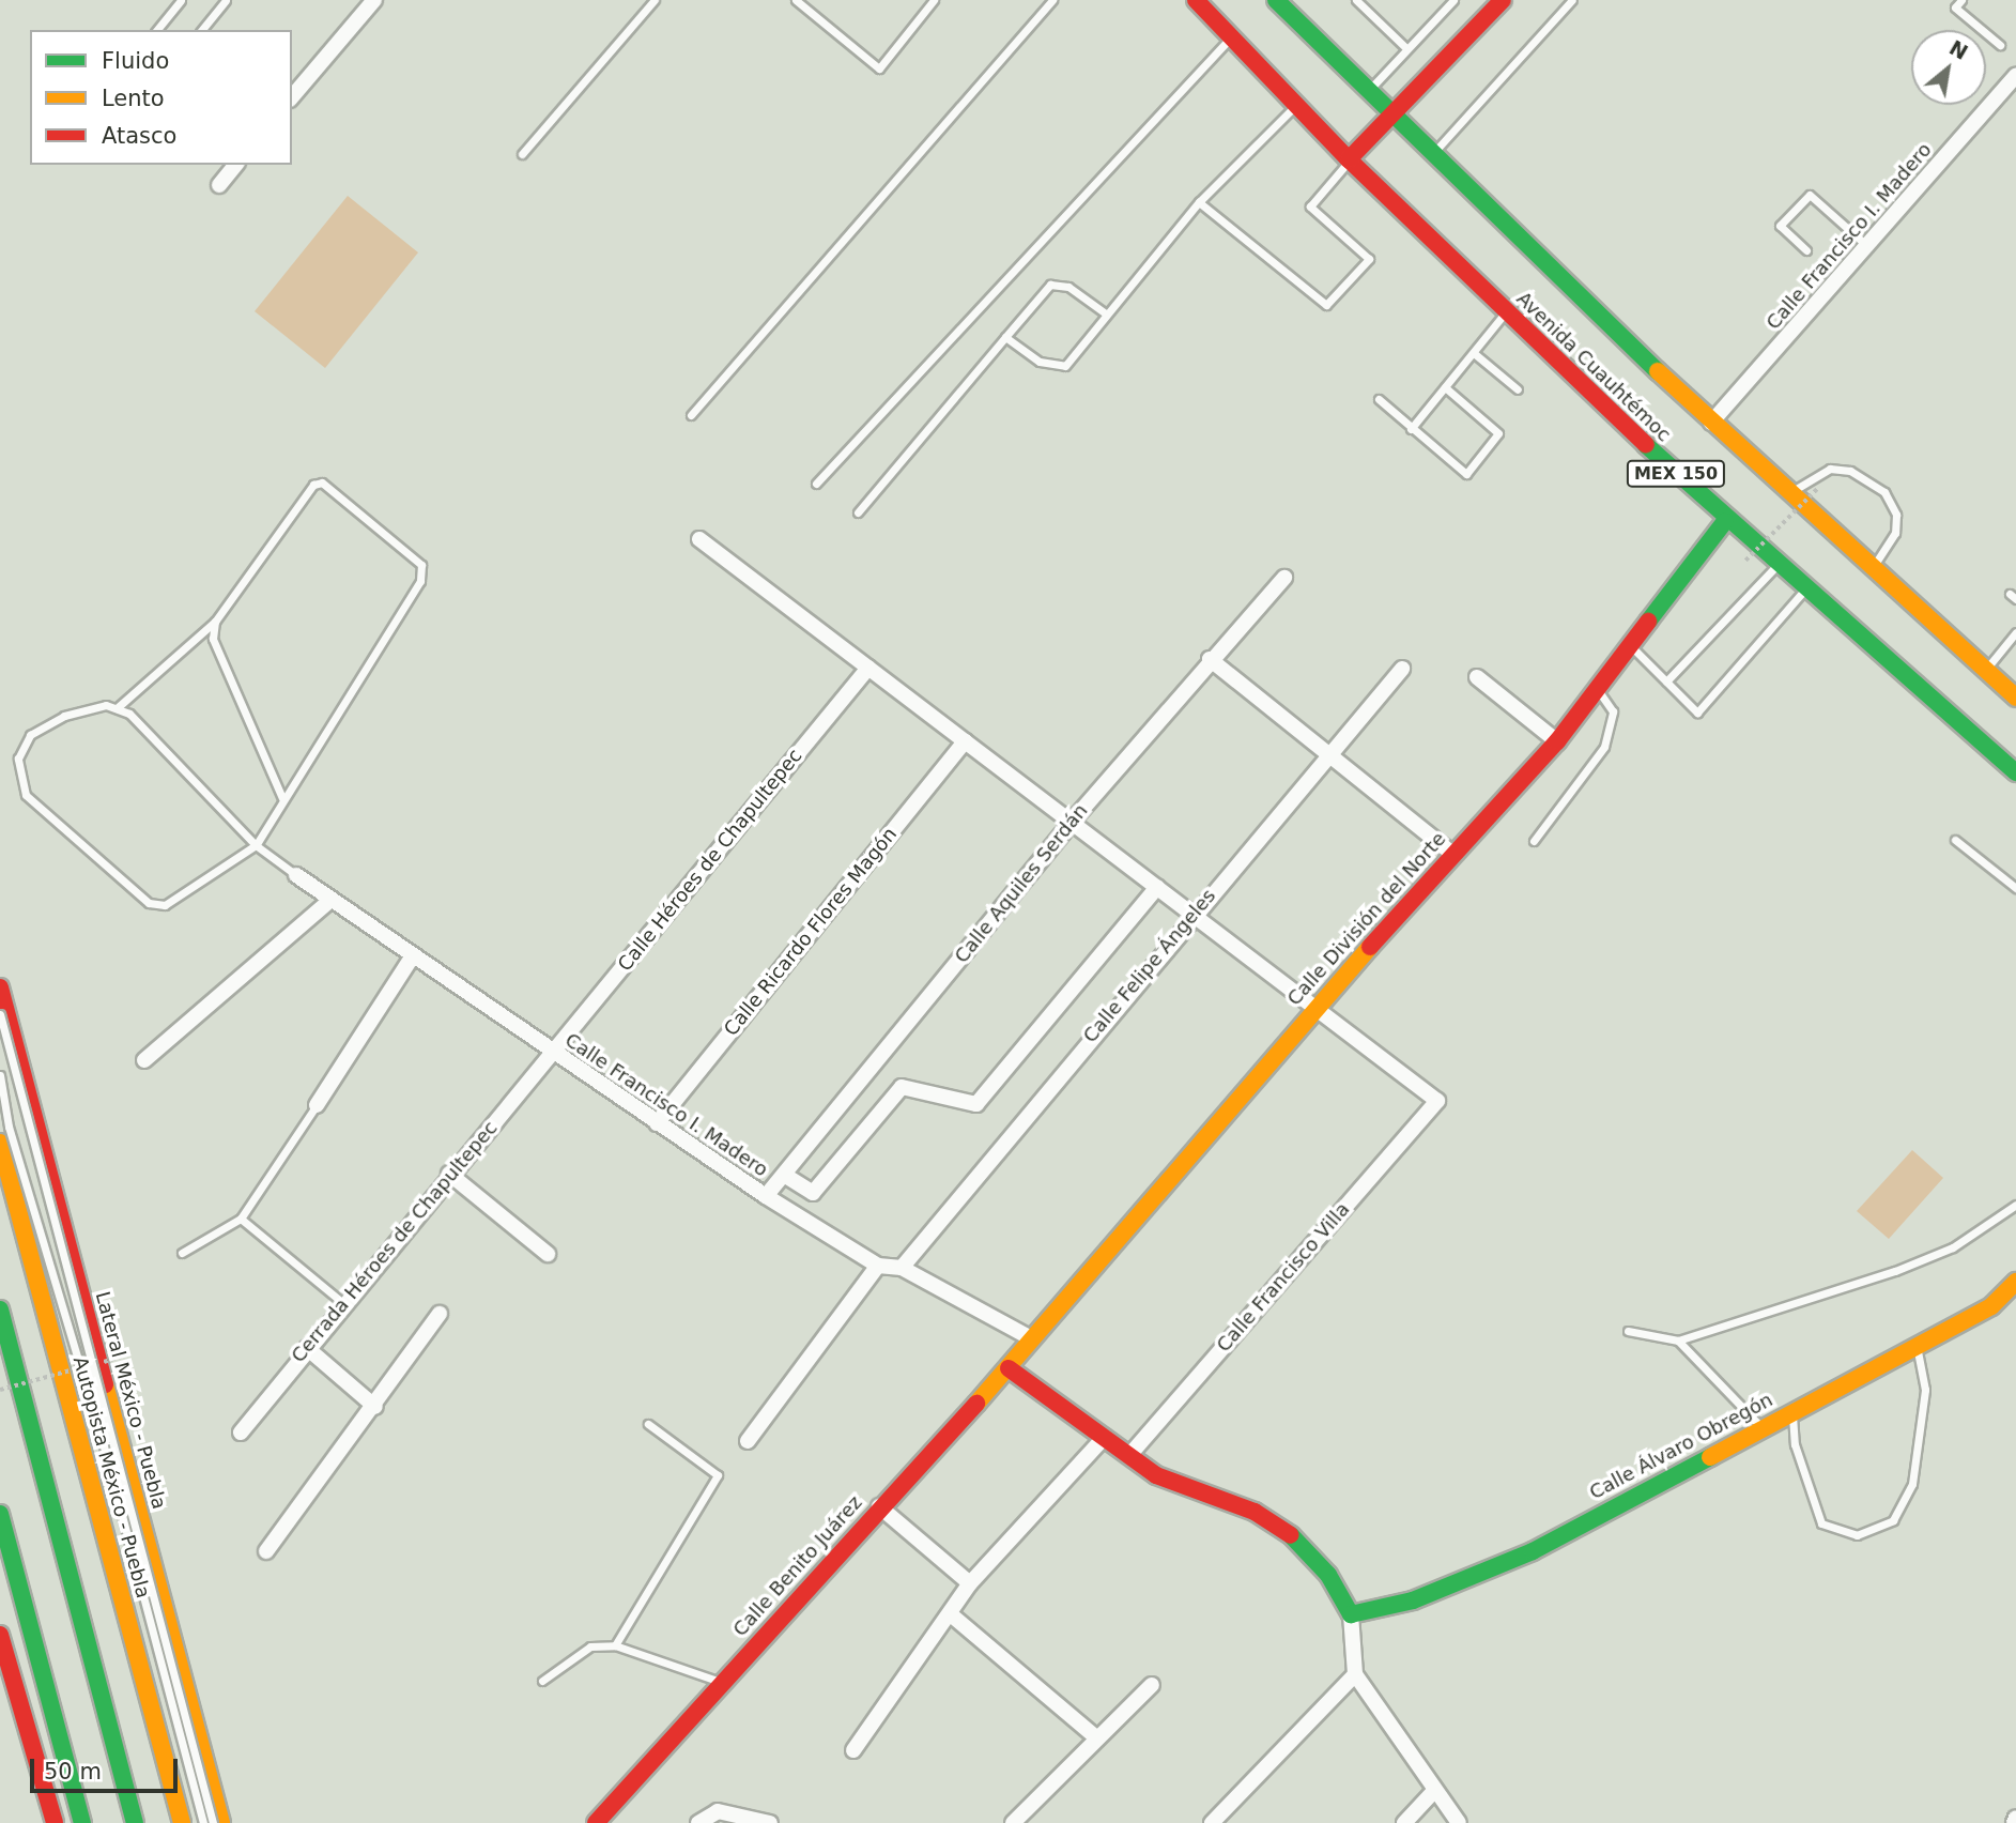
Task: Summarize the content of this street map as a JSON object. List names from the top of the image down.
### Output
{
  "streets": {
    "main road": [
      "Avenida Cuauhtémoc",
      "MEX 150",
      "Calle División del Norte",
      "Lateral México - Puebla",
      "Calle Álvaro Obregón",
      "Autopista México - Puebla",
      "Calle Benito Juárez"
    ],
    "street": [
      "Calle Francisco I. Madero",
      "Calle Héroes de Chapultepec",
      "Calle Aquiles Serdán",
      "Calle Ricardo Flores Magón",
      "Calle Felipe Ángeles",
      "Cerrada Héroes de Chapultepec",
      "Calle Francisco Villa"
    ]
  },
  "crossings": [
    ["Calle Francisco I. Madero", "MEX 150"],
    ["Calle Francisco I. Madero", "Calle Héroes de Chapultepec"],
    ["Calle Francisco I. Madero", "Calle Aquiles Serdán"],
    ["Calle Francisco I. Madero", "Calle División del Norte"],
    ["Calle Francisco I. Madero", "Calle Ricardo Flores Magón"],
    ["Calle Francisco I. Madero", "Calle Felipe Ángeles"],
    ["Calle Francisco I. Madero", "Cerrada Héroes de Chapultepec"],
    ["Calle Francisco I. Madero", "Calle Benito Juárez"],
    ["Avenida Cuauhtémoc", "Calle División del Norte"],
    ["Calle Héroes de Chapultepec", "Cerrada Héroes de Chapultepec"],
    ["Calle División del Norte", "Calle Francisco Villa"],
    ["Calle División del Norte", "Calle Benito Juárez"]
  ],
  "legend": ["Fluido", "Lento", "Atasco"],
  "scale_bar": "50 m",
  "north": "top right"
}
